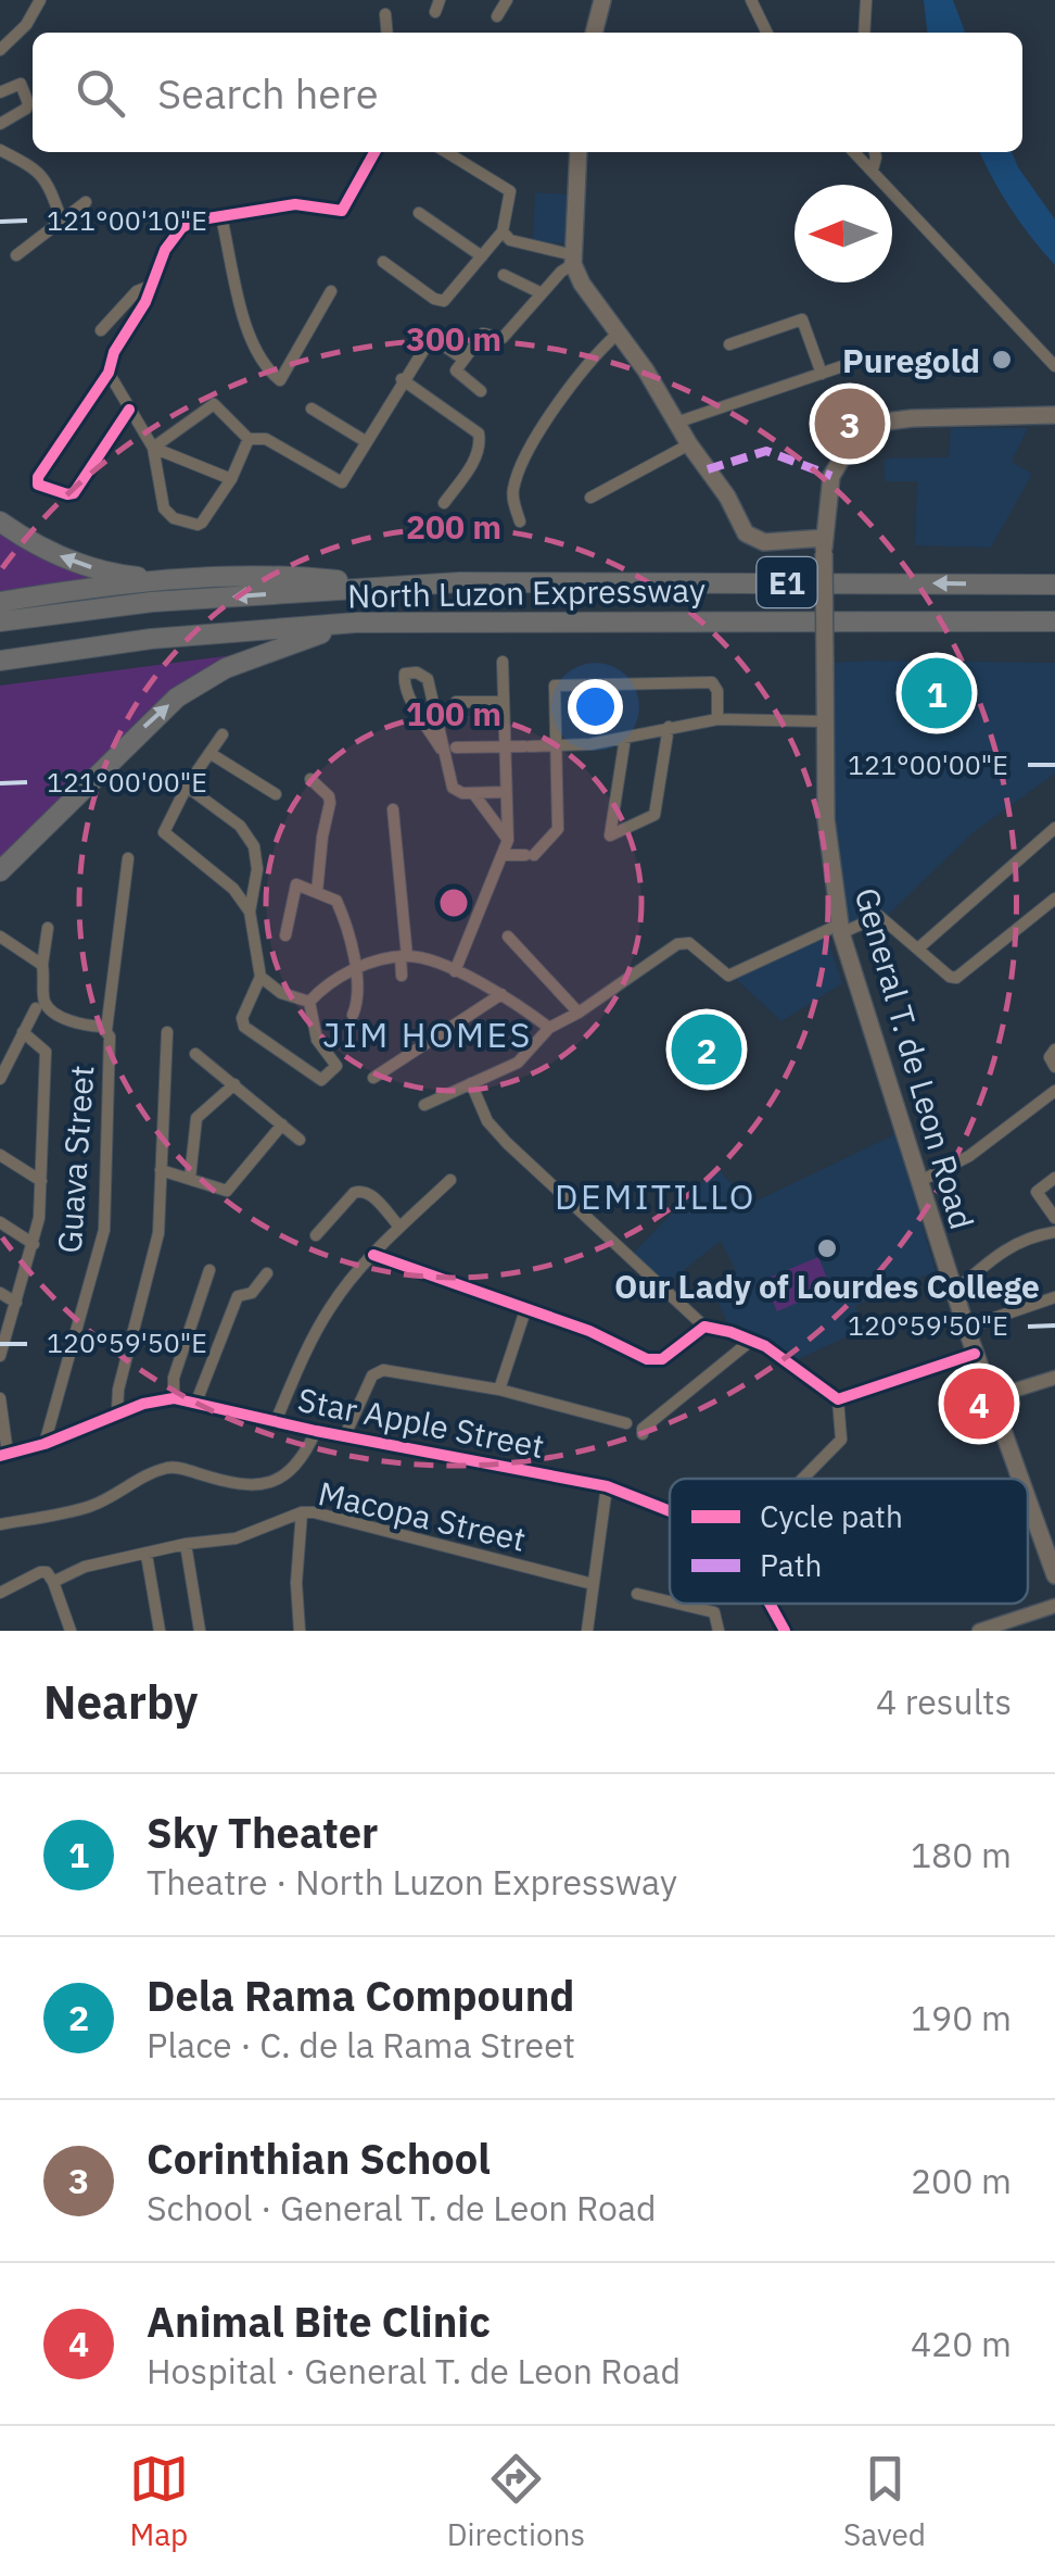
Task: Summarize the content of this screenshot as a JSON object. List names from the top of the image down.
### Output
{
  "streets": {
    "highway": ["E1", "North Luzon Expressway"],
    "main road": ["General T. de Leon Road"],
    "street": ["Guava Street", "Star Apple Street", "Macopa Street"]
  },
  "crossings": [
    ["Guava Street", "Star Apple Street"]
  ],
  "districts": ["JIM HOMES", "DEMITILLO"],
  "places": ["Puregold", "Our Lady of Lourdes College"],
  "legend": ["Cycle path", "Path"],
  "north": "left",
  "page": {
    "search": "Search here",
    "pins": [
      "3",
      "1",
      "2",
      "4"
    ],
    "heading": ["Nearby", "4 results"],
    "list": [
      {
        "mark": "1",
        "name": "Sky Theater",
        "note": "Theatre · North Luzon Expressway",
        "value": "180 m"
      },
      {
        "mark": "2",
        "name": "Dela Rama Compound",
        "note": "Place · C. de la Rama Street",
        "value": "190 m"
      },
      {
        "mark": "3",
        "name": "Corinthian School",
        "note": "School · General T. de Leon Road",
        "value": "200 m"
      },
      {
        "mark": "4",
        "name": "Animal Bite Clinic",
        "note": "Hospital · General T. de Leon Road",
        "value": "420 m"
      }
    ],
    "nav": ["Map", "Directions", "Saved"]
  },
  "coordinates": ["121°00'10\"E", "121°00'00\"E", "120°59'50\"E"],
  "rings": ["300 m", "200 m", "100 m"]
}
